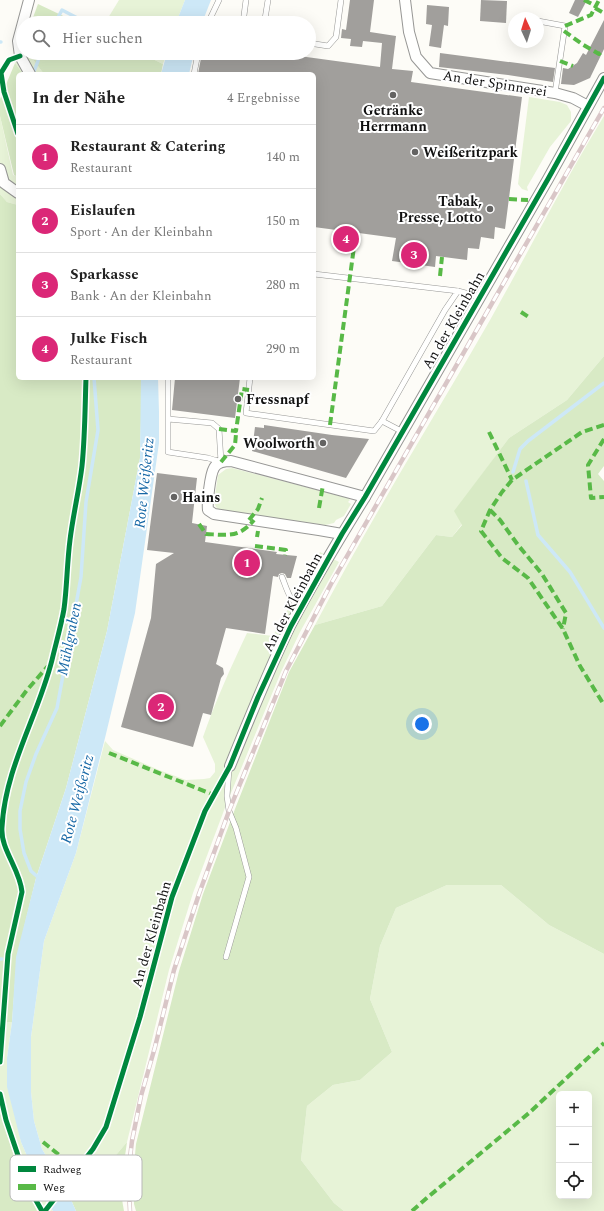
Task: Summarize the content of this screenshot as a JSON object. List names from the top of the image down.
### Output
{
  "streets": {
    "street": ["An der Spinnerei", "An der Kleinbahn"]
  },
  "crossings": [
    ["An der Spinnerei", "An der Kleinbahn"]
  ],
  "water": ["Rote Weißeritz", "Mühlgraben"],
  "places": [
    "Getränke Herrmann",
    "Weißeritzpark",
    "Tabak, Presse, Lotto",
    "Fressnapf",
    "Woolworth",
    "Hains"
  ],
  "legend": ["Radweg", "Weg"],
  "north": "top",
  "page": {
    "search": "Hier suchen",
    "heading": ["In der Nähe", "4 Ergebnisse"],
    "list": [
      {
        "mark": "1",
        "name": "Restaurant & Catering",
        "note": "Restaurant",
        "value": "140 m"
      },
      {
        "mark": "2",
        "name": "Eislaufen",
        "note": "Sport · An der Kleinbahn",
        "value": "150 m"
      },
      {
        "mark": "3",
        "name": "Sparkasse",
        "note": "Bank · An der Kleinbahn",
        "value": "280 m"
      },
      {
        "mark": "4",
        "name": "Julke Fisch",
        "note": "Restaurant",
        "value": "290 m"
      }
    ],
    "pins": [
      "4",
      "3",
      "1",
      "2"
    ],
    "map_buttons": ["+", "−"]
  }
}
